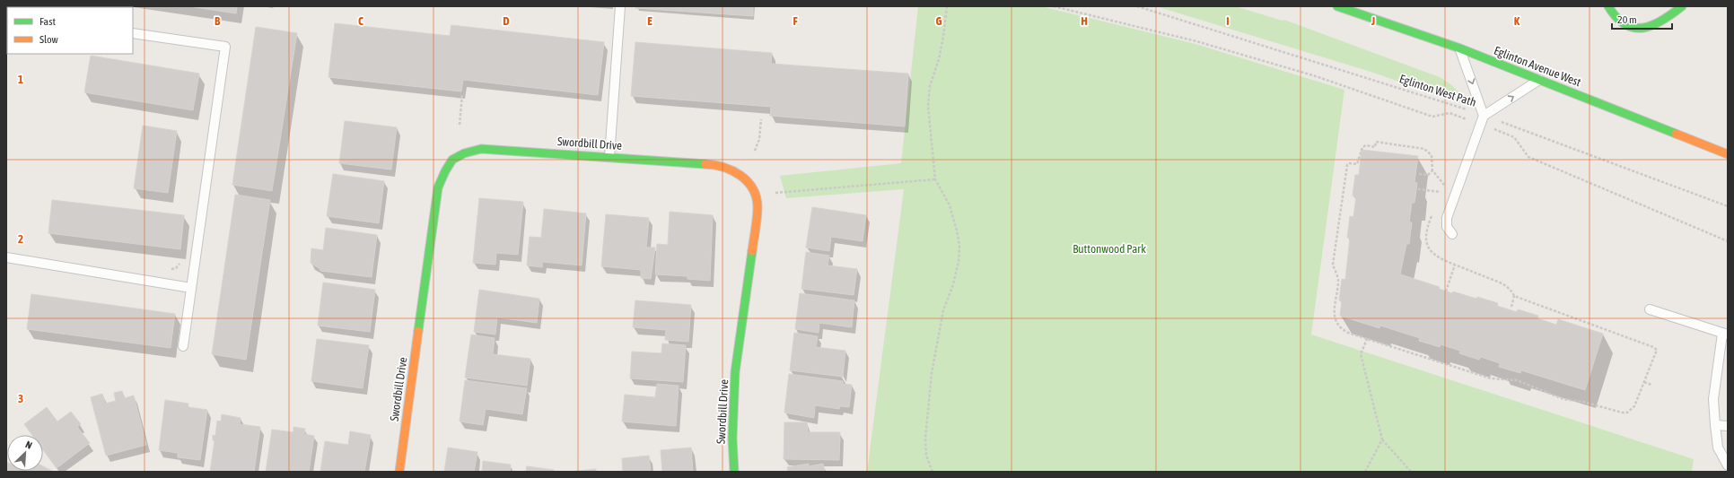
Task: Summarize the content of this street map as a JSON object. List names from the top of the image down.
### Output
{
  "streets": {
    "street": ["Eglinton Avenue West", "Swordbill Drive"],
    "path": ["Eglinton West Path"]
  },
  "parks": ["Buttonwood Park"],
  "legend": ["Fast", "Slow"],
  "scale_bar": "20 m",
  "north": "top right",
  "grid": {
    "columns": [
      "B",
      "C",
      "D",
      "E",
      "F",
      "G",
      "H",
      "I",
      "J",
      "K"
    ],
    "rows": ["1", "2", "3"]
  }
}
